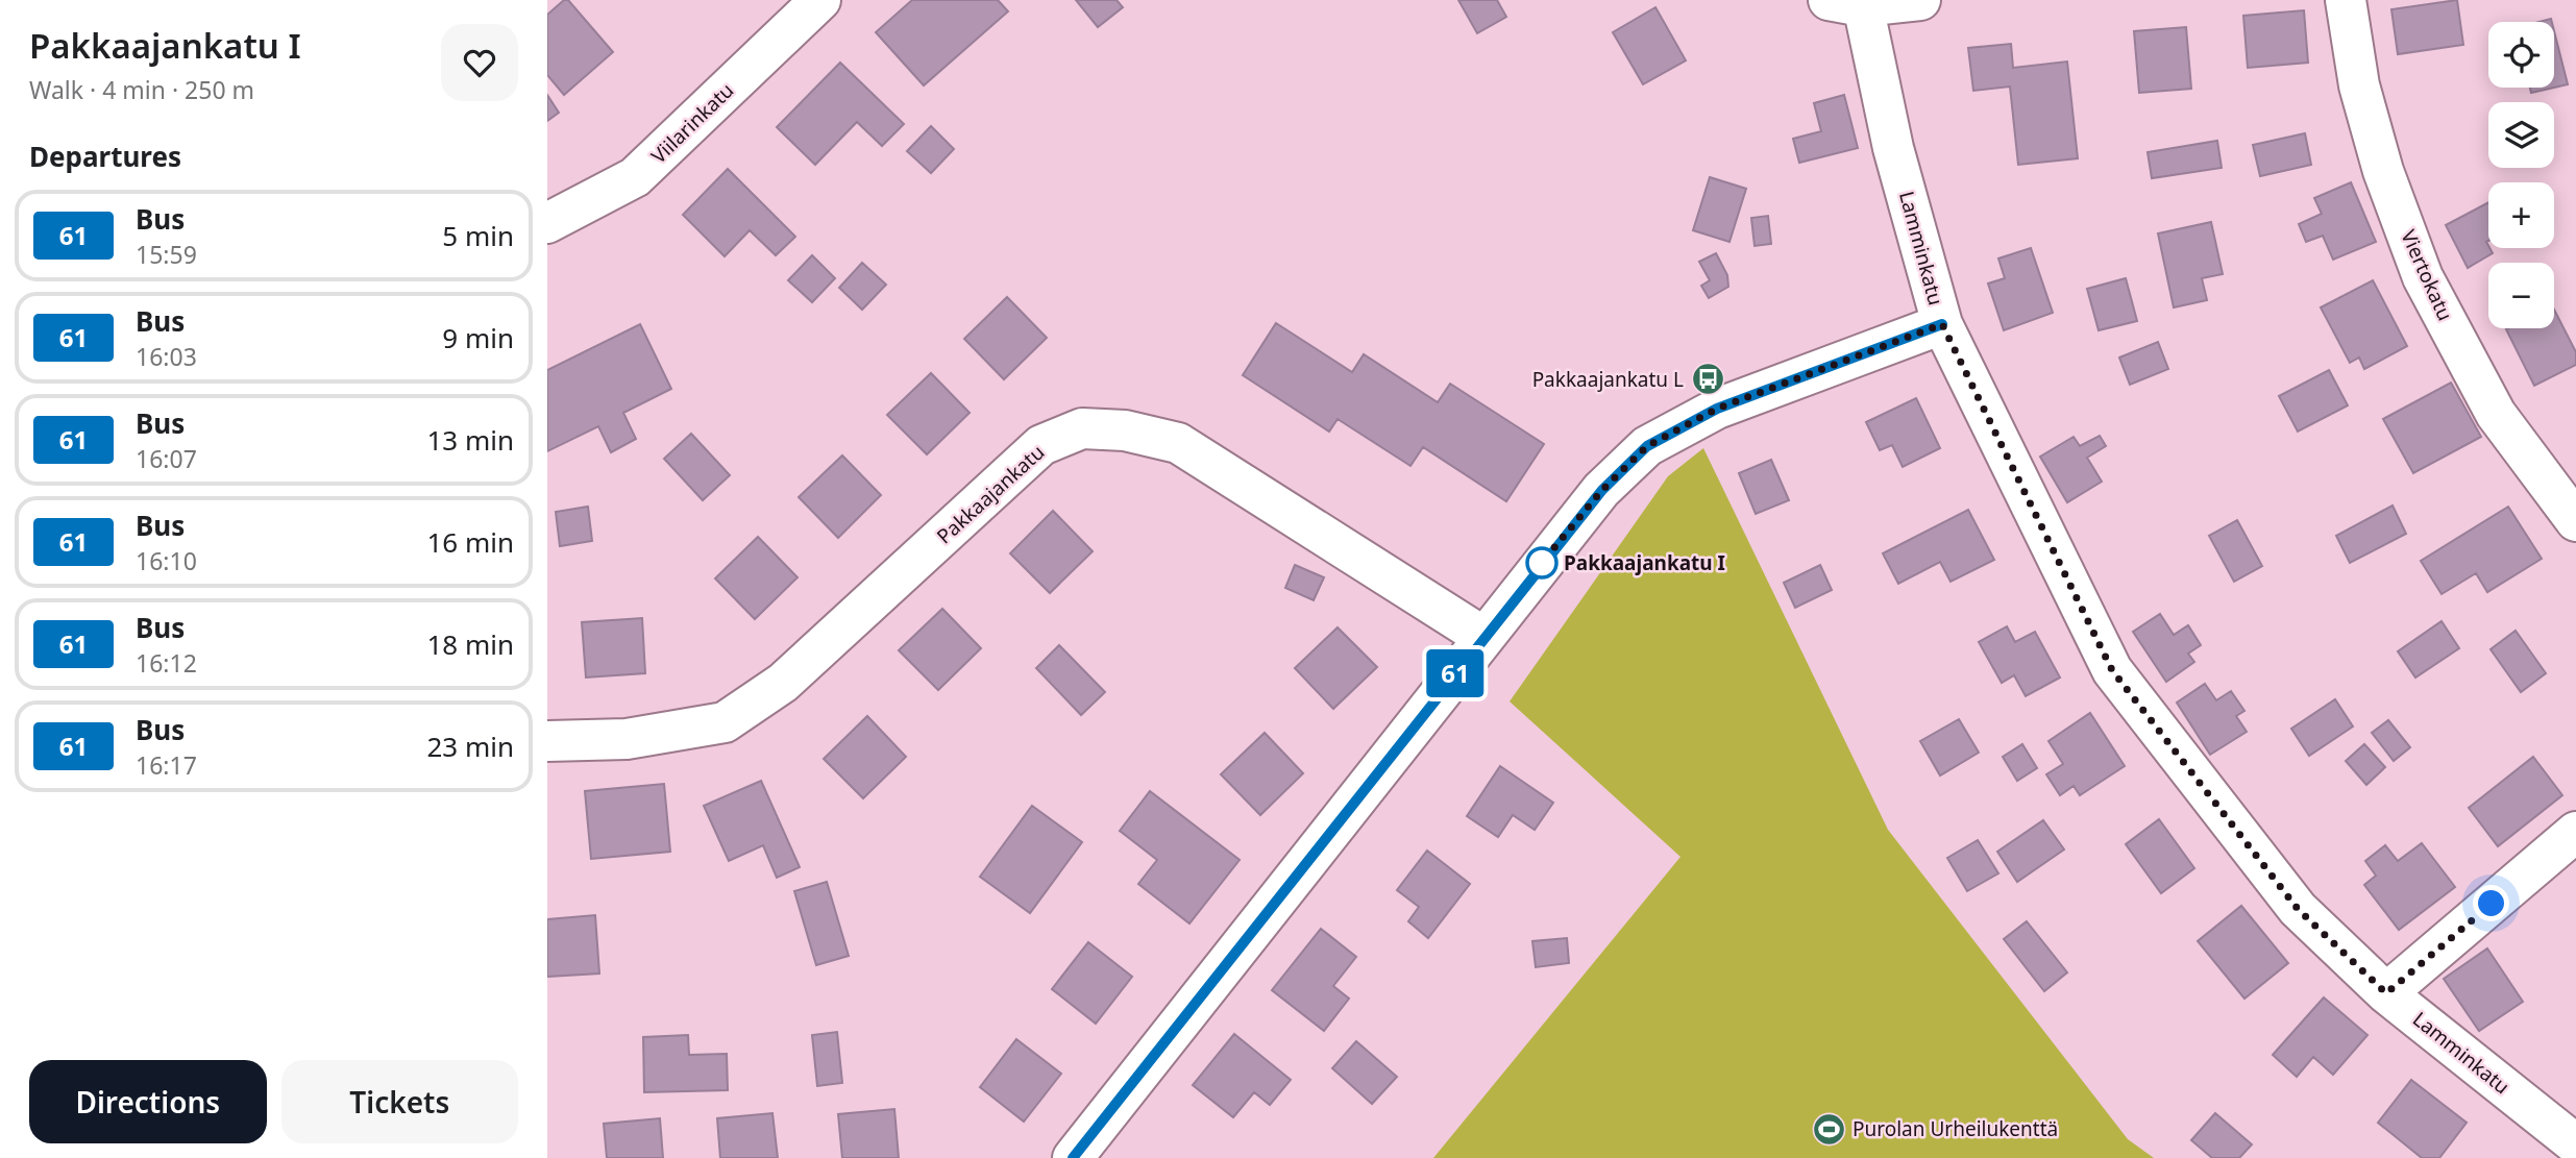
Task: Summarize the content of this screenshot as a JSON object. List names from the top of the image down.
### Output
{
  "streets": {
    "street": [
      "Viilarinkatu",
      "Lamminkatu",
      "Viertokatu",
      "Pakkaajankatu"
    ]
  },
  "places": {
    "bus stop": ["Pakkaajankatu L"],
    "other": ["Pakkaajankatu I"],
    "sports": ["Purolan Urheilukenttä"]
  },
  "lines": ["bus line 61"],
  "page": {
    "heading": [
      ["Pakkaajankatu I", "Walk · 4 min · 250 m"],
      "Departures"
    ],
    "on_map": "61",
    "map_buttons": ["+", "−"],
    "list": [
      {
        "mark": "61",
        "name": "Bus",
        "note": "15:59",
        "value": "5 min"
      },
      {
        "mark": "61",
        "name": "Bus",
        "note": "16:03",
        "value": "9 min"
      },
      {
        "mark": "61",
        "name": "Bus",
        "note": "16:07",
        "value": "13 min"
      },
      {
        "mark": "61",
        "name": "Bus",
        "note": "16:10",
        "value": "16 min"
      },
      {
        "mark": "61",
        "name": "Bus",
        "note": "16:12",
        "value": "18 min"
      },
      {
        "mark": "61",
        "name": "Bus",
        "note": "16:17",
        "value": "23 min"
      }
    ],
    "buttons": ["Directions", "Tickets"]
  }
}
